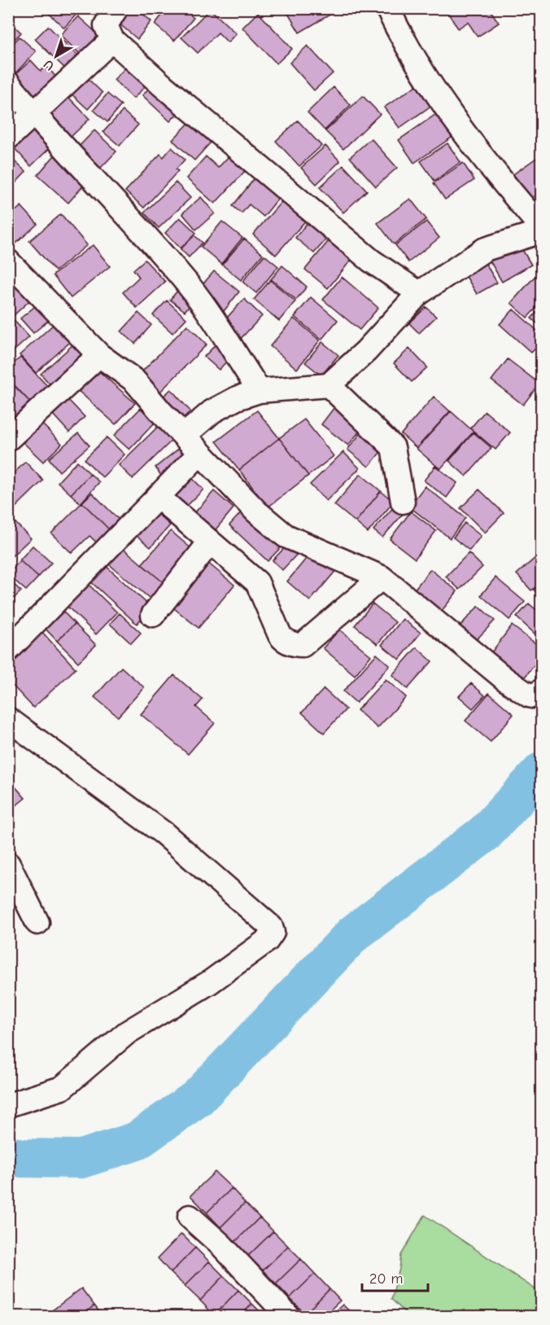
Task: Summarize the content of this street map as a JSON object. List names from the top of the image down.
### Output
{
  "scale_bar": "20 m",
  "north": "bottom left"
}
